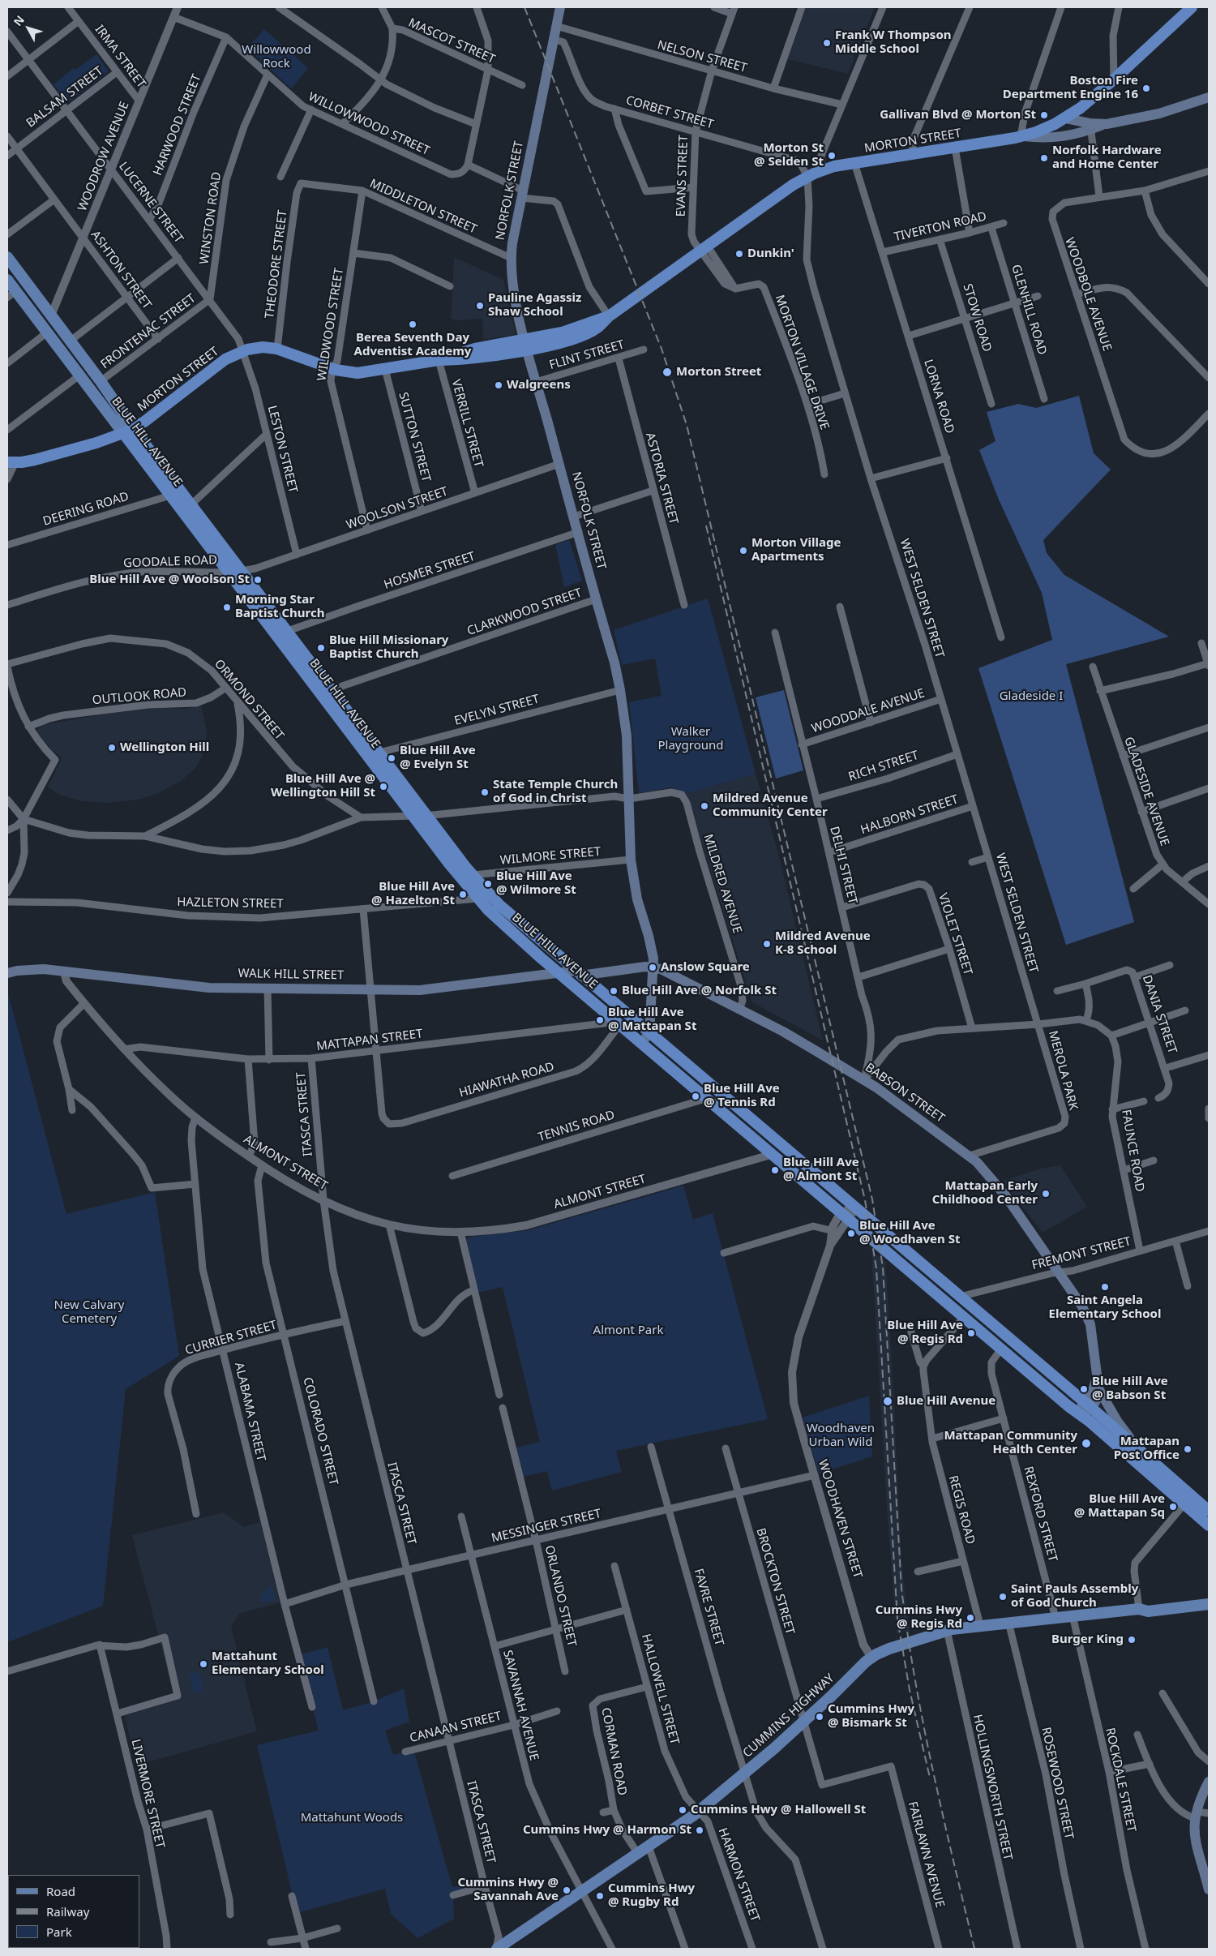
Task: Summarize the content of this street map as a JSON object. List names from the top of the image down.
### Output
{
  "streets": {
    "highway": ["MORTON STREET", "BLUE HILL AVENUE"],
    "main road": [
      "NORFOLK STREET",
      "WALK HILL STREET",
      "BABSON STREET",
      "CUMMINS HIGHWAY"
    ],
    "street": [
      "MASCOT STREET",
      "IRMA STREET",
      "NELSON STREET",
      "BALSAM STREET",
      "CORBET STREET",
      "WILLOWWOOD STREET",
      "HARWOOD STREET",
      "WOODROW AVENUE",
      "EVANS STREET",
      "LUCERNE STREET",
      "MIDDLETON STREET",
      "WINSTON ROAD",
      "TIVERTON ROAD",
      "THEODORE STREET",
      "ASHTON STREET",
      "WOODBOLE AVENUE",
      "GLENHILL ROAD",
      "STOW ROAD",
      "WILDWOOD STREET",
      "FRONTENAC STREET",
      "FLINT STREET",
      "MORTON VILLAGE DRIVE",
      "LORNA ROAD",
      "VERRILL STREET",
      "SUTTON STREET",
      "LESTON STREET",
      "ASTORIA STREET",
      "WOOLSON STREET",
      "DEERING ROAD",
      "GOODALE ROAD",
      "HOSMER STREET",
      "WEST SELDEN STREET",
      "CLARKWOOD STREET",
      "OUTLOOK ROAD",
      "ORMOND STREET",
      "EVELYN STREET",
      "WOODDALE AVENUE",
      "RICH STREET",
      "GLADESIDE AVENUE",
      "HALBORN STREET",
      "WILMORE STREET",
      "DELHI STREET",
      "MILDRED AVENUE",
      "HAZLETON STREET",
      "VIOLET STREET",
      "DANIA STREET",
      "MATTAPAN STREET",
      "MEROLA PARK",
      "HIAWATHA ROAD",
      "ITASCA STREET",
      "TENNIS ROAD",
      "FAUNCE ROAD",
      "ALMONT STREET",
      "FREMONT STREET",
      "CURRIER STREET",
      "ALABAMA STREET",
      "COLORADO STREET",
      "REGIS ROAD",
      "REXFORD STREET",
      "WOODHAVEN STREET",
      "MESSINGER STREET",
      "BROCKTON STREET",
      "ORLANDO STREET",
      "FAVRE STREET",
      "HALLOWELL STREET",
      "SAVANNAH AVENUE",
      "CANAAN STREET",
      "CORMAN ROAD",
      "ROCKDALE STREET",
      "ROSEWOOD STREET",
      "HOLLINGSWORTH STREET",
      "LIVERMORE STREET",
      "FAIRLAWN AVENUE",
      "HARMON STREET"
    ]
  },
  "crossings": [
    ["IRMA STREET", "BALSAM STREET"],
    ["IRMA STREET", "WOODROW AVENUE"],
    ["NELSON STREET", "EVANS STREET"],
    ["NELSON STREET", "NORFOLK STREET"],
    ["BALSAM STREET", "LUCERNE STREET"],
    ["BALSAM STREET", "ASHTON STREET"],
    ["CORBET STREET", "MORTON STREET"],
    ["CORBET STREET", "EVANS STREET"],
    ["CORBET STREET", "WEST SELDEN STREET"],
    ["WILLOWWOOD STREET", "HARWOOD STREET"],
    ["WILLOWWOOD STREET", "WOODROW AVENUE"],
    ["WILLOWWOOD STREET", "WINSTON ROAD"],
    ["HARWOOD STREET", "LUCERNE STREET"],
    ["MORTON STREET", "EVANS STREET"],
    ["MORTON STREET", "NORFOLK STREET"],
    ["MORTON STREET", "LUCERNE STREET"],
    ["MORTON STREET", "THEODORE STREET"],
    ["MORTON STREET", "WILDWOOD STREET"],
    ["MORTON STREET", "MORTON VILLAGE DRIVE"],
    ["MORTON STREET", "LORNA ROAD"],
    ["MORTON STREET", "VERRILL STREET"],
    ["MORTON STREET", "SUTTON STREET"],
    ["MORTON STREET", "BLUE HILL AVENUE"],
    ["MORTON STREET", "LESTON STREET"],
    ["MORTON STREET", "WEST SELDEN STREET"],
    ["WOODROW AVENUE", "LUCERNE STREET"],
    ["WOODROW AVENUE", "ASHTON STREET"],
    ["WOODROW AVENUE", "BLUE HILL AVENUE"],
    ["EVANS STREET", "MORTON VILLAGE DRIVE"],
    ["NORFOLK STREET", "MIDDLETON STREET"],
    ["NORFOLK STREET", "FLINT STREET"],
    ["NORFOLK STREET", "BLUE HILL AVENUE"],
    ["NORFOLK STREET", "WOOLSON STREET"],
    ["NORFOLK STREET", "HOSMER STREET"],
    ["NORFOLK STREET", "CLARKWOOD STREET"],
    ["NORFOLK STREET", "EVELYN STREET"],
    ["NORFOLK STREET", "WILMORE STREET"],
    ["NORFOLK STREET", "MILDRED AVENUE"],
    ["NORFOLK STREET", "BABSON STREET"],
    ["LUCERNE STREET", "WINSTON ROAD"],
    ["LUCERNE STREET", "FRONTENAC STREET"],
    ["LUCERNE STREET", "LESTON STREET"],
    ["MIDDLETON STREET", "THEODORE STREET"],
    ["MIDDLETON STREET", "WILDWOOD STREET"],
    ["WINSTON ROAD", "FRONTENAC STREET"],
    ["TIVERTON ROAD", "GLENHILL ROAD"],
    ["TIVERTON ROAD", "STOW ROAD"],
    ["TIVERTON ROAD", "LORNA ROAD"],
    ["ASHTON STREET", "FRONTENAC STREET"],
    ["WILDWOOD STREET", "WOOLSON STREET"],
    ["FRONTENAC STREET", "BLUE HILL AVENUE"],
    ["FLINT STREET", "ASTORIA STREET"],
    ["VERRILL STREET", "WOOLSON STREET"],
    ["SUTTON STREET", "WOOLSON STREET"],
    ["BLUE HILL AVENUE", "WOOLSON STREET"],
    ["BLUE HILL AVENUE", "DEERING ROAD"],
    ["BLUE HILL AVENUE", "GOODALE ROAD"],
    ["BLUE HILL AVENUE", "HOSMER STREET"],
    ["BLUE HILL AVENUE", "CLARKWOOD STREET"],
    ["BLUE HILL AVENUE", "EVELYN STREET"],
    ["BLUE HILL AVENUE", "WILMORE STREET"],
    ["BLUE HILL AVENUE", "HAZLETON STREET"],
    ["BLUE HILL AVENUE", "WALK HILL STREET"],
    ["BLUE HILL AVENUE", "MATTAPAN STREET"],
    ["BLUE HILL AVENUE", "HIAWATHA ROAD"],
    ["BLUE HILL AVENUE", "BABSON STREET"],
    ["BLUE HILL AVENUE", "TENNIS ROAD"],
    ["BLUE HILL AVENUE", "ALMONT STREET"],
    ["BLUE HILL AVENUE", "FREMONT STREET"],
    ["BLUE HILL AVENUE", "REXFORD STREET"],
    ["BLUE HILL AVENUE", "WOODHAVEN STREET"],
    ["LESTON STREET", "WOOLSON STREET"],
    ["WOOLSON STREET", "GOODALE ROAD"],
    ["WEST SELDEN STREET", "WOODDALE AVENUE"],
    ["WEST SELDEN STREET", "RICH STREET"],
    ["WEST SELDEN STREET", "HALBORN STREET"],
    ["WEST SELDEN STREET", "MEROLA PARK"],
    ["OUTLOOK ROAD", "ORMOND STREET"],
    ["WOODDALE AVENUE", "DELHI STREET"],
    ["RICH STREET", "DELHI STREET"],
    ["HALBORN STREET", "DELHI STREET"],
    ["DELHI STREET", "VIOLET STREET"],
    ["DELHI STREET", "BABSON STREET"],
    ["MILDRED AVENUE", "BABSON STREET"],
    ["WALK HILL STREET", "BABSON STREET"],
    ["WALK HILL STREET", "ALMONT STREET"],
    ["MATTAPAN STREET", "HIAWATHA ROAD"],
    ["MATTAPAN STREET", "ITASCA STREET"],
    ["MATTAPAN STREET", "ALMONT STREET"],
    ["MEROLA PARK", "BABSON STREET"],
    ["BABSON STREET", "FREMONT STREET"],
    ["ITASCA STREET", "ALMONT STREET"],
    ["ITASCA STREET", "CURRIER STREET"],
    ["ITASCA STREET", "MESSINGER STREET"],
    ["ITASCA STREET", "CUMMINS HIGHWAY"],
    ["ITASCA STREET", "CANAAN STREET"],
    ["FAUNCE ROAD", "FREMONT STREET"],
    ["ALMONT STREET", "ALABAMA STREET"],
    ["ALMONT STREET", "COLORADO STREET"],
    ["CURRIER STREET", "ALABAMA STREET"],
    ["CURRIER STREET", "COLORADO STREET"],
    ["ALABAMA STREET", "MESSINGER STREET"],
    ["COLORADO STREET", "MESSINGER STREET"],
    ["REGIS ROAD", "CUMMINS HIGHWAY"],
    ["REXFORD STREET", "CUMMINS HIGHWAY"],
    ["WOODHAVEN STREET", "MESSINGER STREET"],
    ["WOODHAVEN STREET", "CUMMINS HIGHWAY"],
    ["MESSINGER STREET", "BROCKTON STREET"],
    ["MESSINGER STREET", "ORLANDO STREET"],
    ["MESSINGER STREET", "FAVRE STREET"],
    ["MESSINGER STREET", "SAVANNAH AVENUE"],
    ["BROCKTON STREET", "CUMMINS HIGHWAY"],
    ["BROCKTON STREET", "FAIRLAWN AVENUE"],
    ["FAVRE STREET", "CUMMINS HIGHWAY"],
    ["HALLOWELL STREET", "CUMMINS HIGHWAY"],
    ["HALLOWELL STREET", "CORMAN ROAD"],
    ["HALLOWELL STREET", "HARMON STREET"],
    ["SAVANNAH AVENUE", "CUMMINS HIGHWAY"],
    ["SAVANNAH AVENUE", "CANAAN STREET"],
    ["CUMMINS HIGHWAY", "CORMAN ROAD"],
    ["CUMMINS HIGHWAY", "ROCKDALE STREET"],
    ["CUMMINS HIGHWAY", "ROSEWOOD STREET"],
    ["CUMMINS HIGHWAY", "HOLLINGSWORTH STREET"],
    ["CUMMINS HIGHWAY", "HARMON STREET"]
  ],
  "parks": [
    "Willowwood Rock",
    "Gladeside I",
    "Walker Playground",
    "New Calvary Cemetery",
    "Almont Park",
    "Woodhaven Urban Wild",
    "Mattahunt Woods"
  ],
  "places": [
    "Frank W Thompson Middle School",
    "Boston Fire Department Engine 16",
    "Gallivan Blvd @ Morton St",
    "Morton St @ Selden St",
    "Norfolk Hardware and Home Center",
    "Dunkin'",
    "Pauline Agassiz Shaw School",
    "Berea Seventh Day Adventist Academy",
    "Morton Street",
    "Walgreens",
    "Morton Village Apartments",
    "Blue Hill Ave @ Woolson St",
    "Morning Star Baptist Church",
    "Blue Hill Missionary Baptist Church",
    "Wellington Hill",
    "Blue Hill Ave @ Evelyn St",
    "Blue Hill Ave @ Wellington Hill St",
    "State Temple Church of God in Christ",
    "Mildred Avenue Community Center",
    "Blue Hill Ave @ Wilmore St",
    "Blue Hill Ave @ Hazelton St",
    "Mildred Avenue K-8 School",
    "Anslow Square",
    "Blue Hill Ave @ Norfolk St",
    "Blue Hill Ave @ Mattapan St",
    "Blue Hill Ave @ Tennis Rd",
    "Blue Hill Ave @ Almont St",
    "Mattapan Early Childhood Center",
    "Blue Hill Ave @ Woodhaven St",
    "Saint Angela Elementary School",
    "Blue Hill Ave @ Regis Rd",
    "Blue Hill Ave @ Babson St",
    "Blue Hill Avenue",
    "Mattapan Community Health Center",
    "Mattapan Post Office",
    "Blue Hill Ave @ Mattapan Sq",
    "Saint Pauls Assembly of God Church",
    "Cummins Hwy @ Regis Rd",
    "Burger King",
    "Mattahunt Elementary School",
    "Cummins Hwy @ Bismark St",
    "Cummins Hwy @ Hallowell St",
    "Cummins Hwy @ Harmon St",
    "Cummins Hwy @ Savannah Ave",
    "Cummins Hwy @ Rugby Rd"
  ],
  "legend": ["Road", "Railway", "Park"],
  "north": "top left"
}
